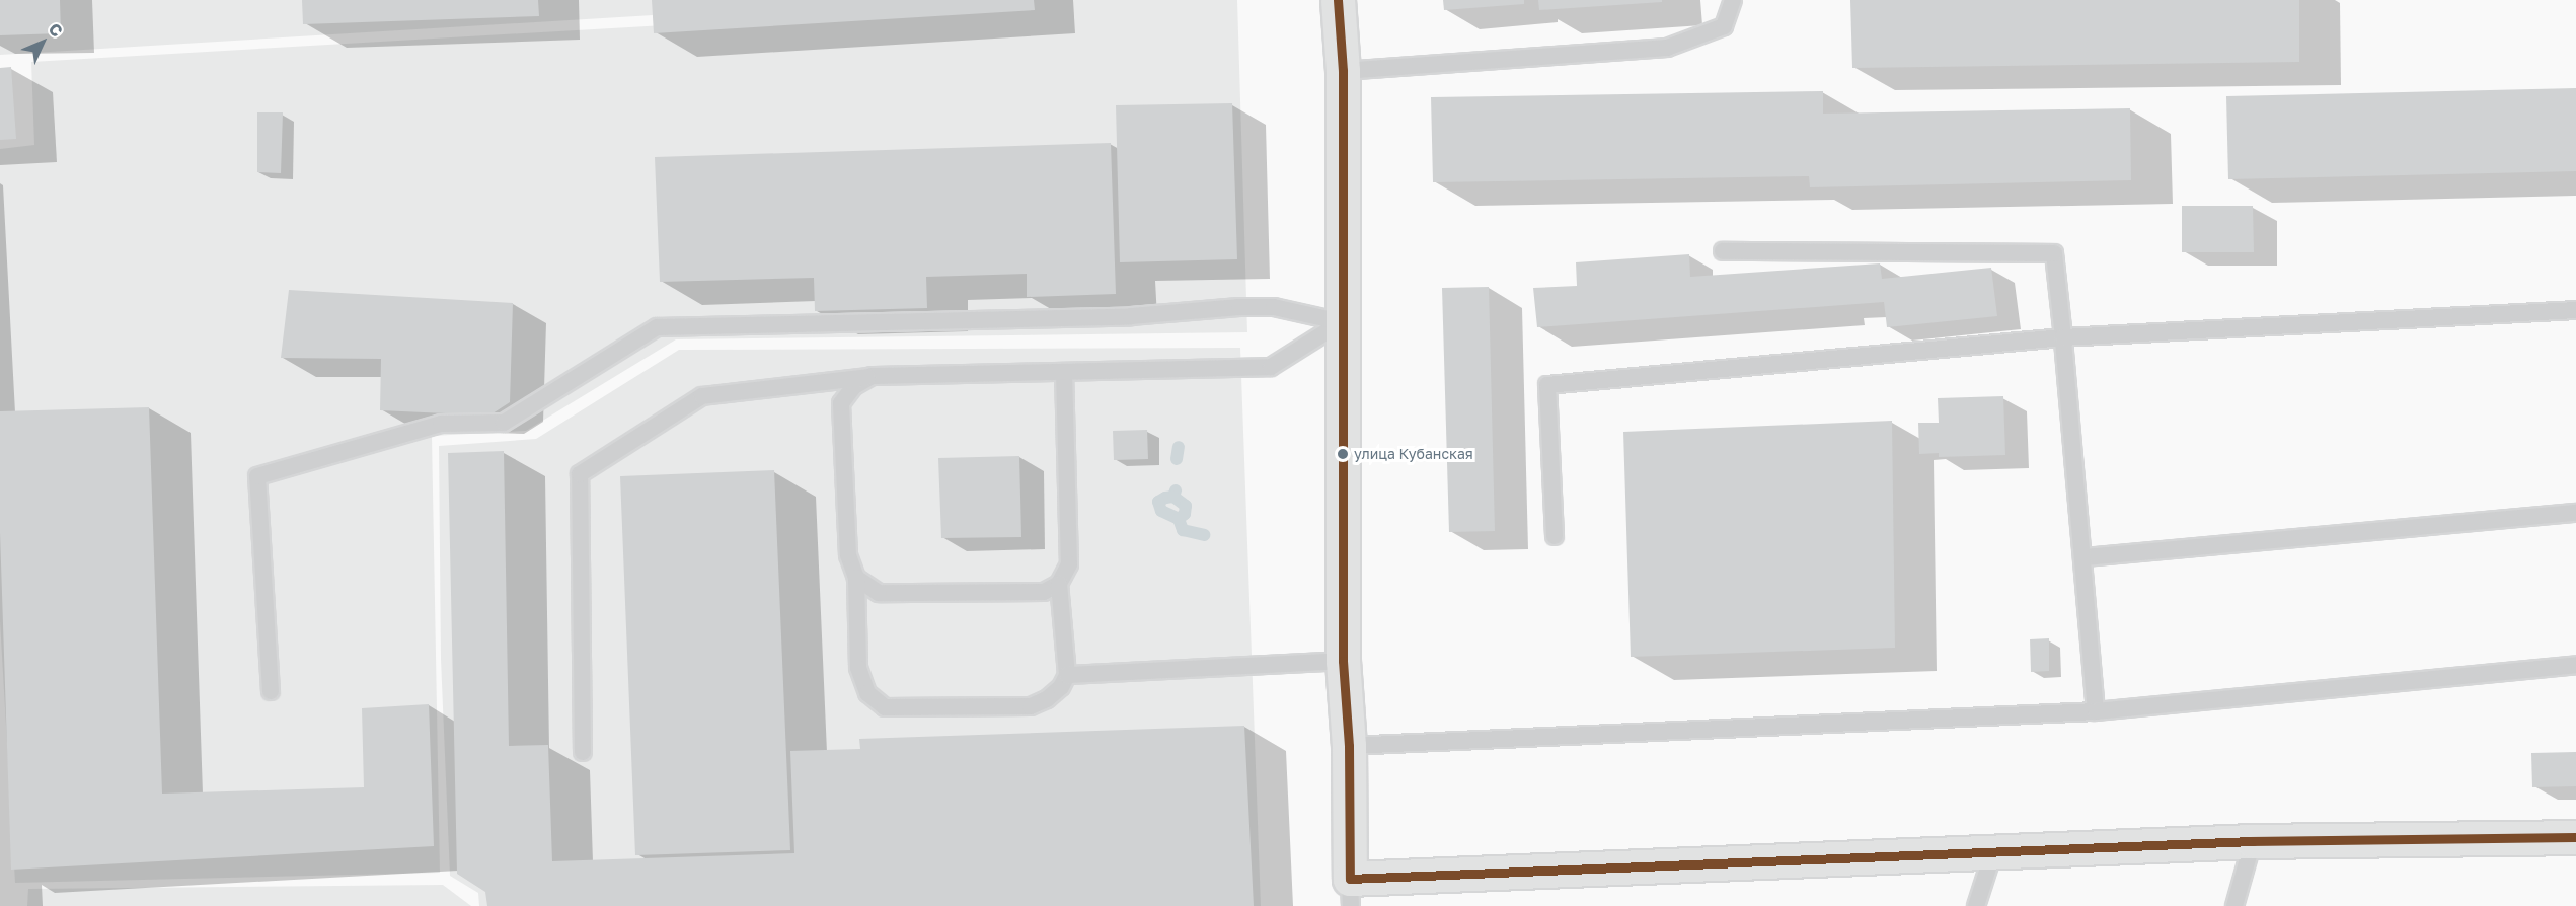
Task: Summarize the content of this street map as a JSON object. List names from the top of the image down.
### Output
{
  "places": ["улица Кубанская"],
  "north": "top right"
}
